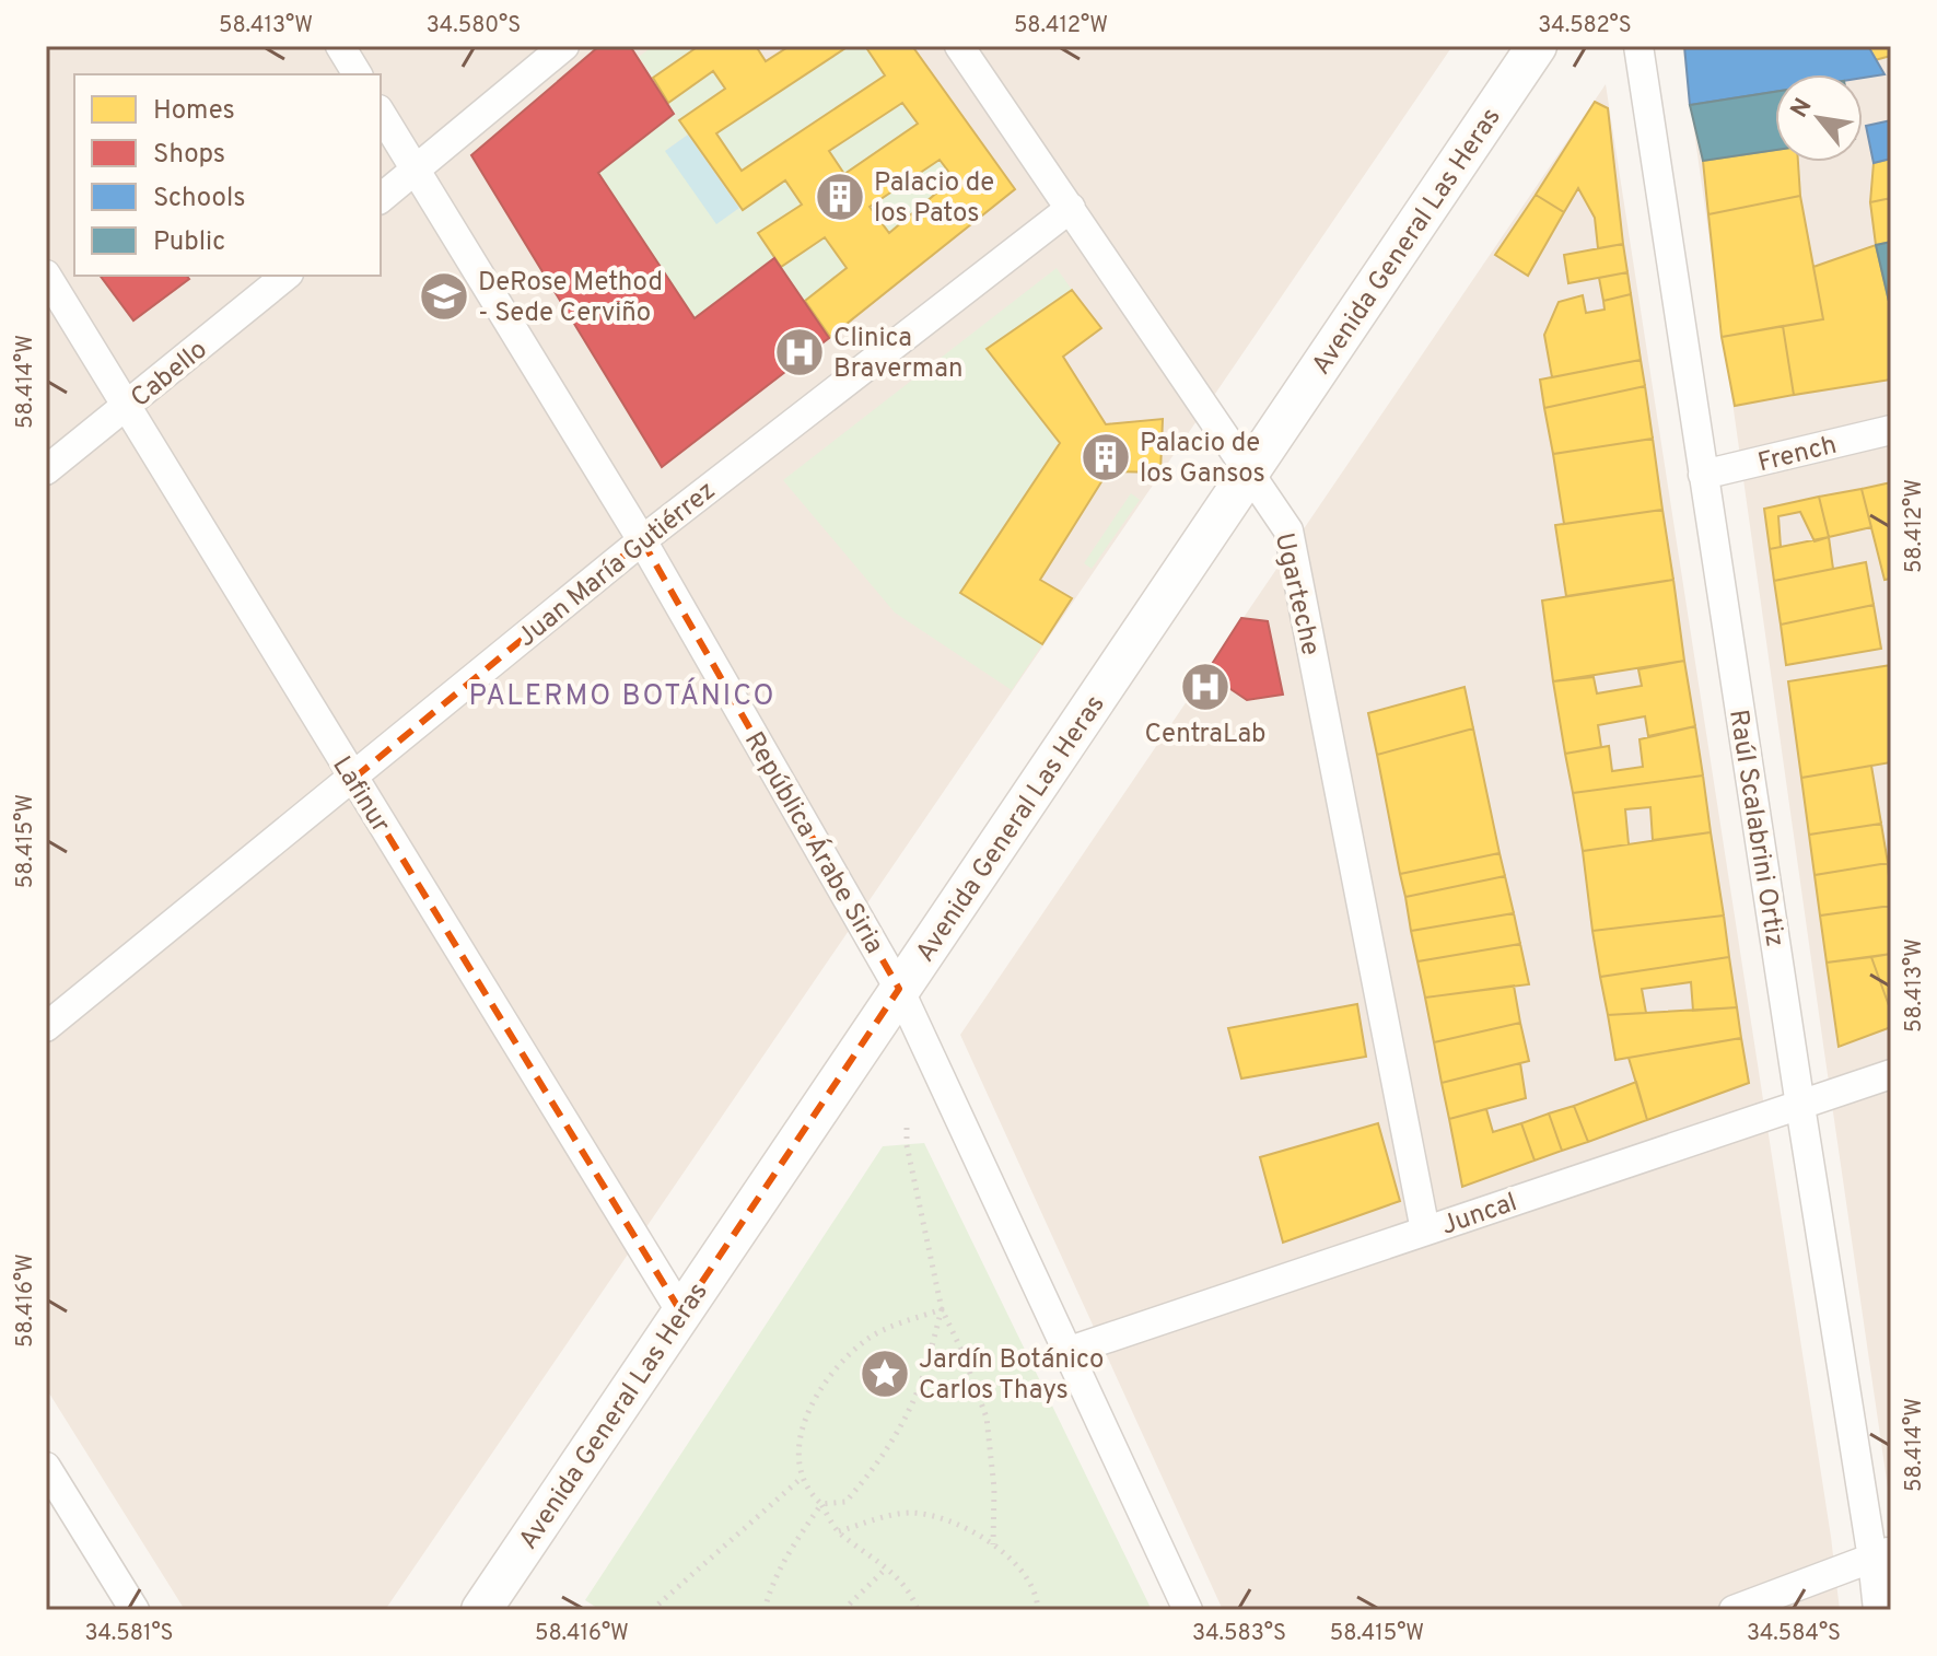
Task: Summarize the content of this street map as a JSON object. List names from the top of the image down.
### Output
{
  "streets": {
    "main road": ["Avenida General Las Heras"],
    "street": [
      "Cabello",
      "French",
      "Juan María Gutiérrez",
      "Ugarteche",
      "Lafinur",
      "Raúl Scalabrini Ortiz",
      "República Árabe Siria",
      "Juncal"
    ]
  },
  "crossings": [
    ["Avenida General Las Heras", "Ugarteche"],
    ["Avenida General Las Heras", "Lafinur"],
    ["Avenida General Las Heras", "República Árabe Siria"],
    ["Cabello", "Lafinur"],
    ["French", "Raúl Scalabrini Ortiz"],
    ["Juan María Gutiérrez", "Ugarteche"],
    ["Juan María Gutiérrez", "Lafinur"],
    ["Juan María Gutiérrez", "República Árabe Siria"],
    ["Ugarteche", "Juncal"],
    ["Raúl Scalabrini Ortiz", "Juncal"],
    ["República Árabe Siria", "Juncal"]
  ],
  "districts": ["PALERMO BOTÁNICO"],
  "places": {
    "building": ["Palacio de los Patos", "Palacio de los Gansos"],
    "school or university": ["DeRose Method - Sede Cerviño"],
    "hospital": ["Clinica Braverman", "CentraLab"],
    "place": ["Jardín Botánico Carlos Thays"]
  },
  "legend": [
    "Homes",
    "Shops",
    "Schools",
    "Public"
  ],
  "north": "top left",
  "coordinates": [
    "58.413°W",
    "34.580°S",
    "58.412°W",
    "34.582°S",
    "58.414°W",
    "58.415°W",
    "58.416°W",
    "34.581°S",
    "34.583°S",
    "34.584°S"
  ]
}
